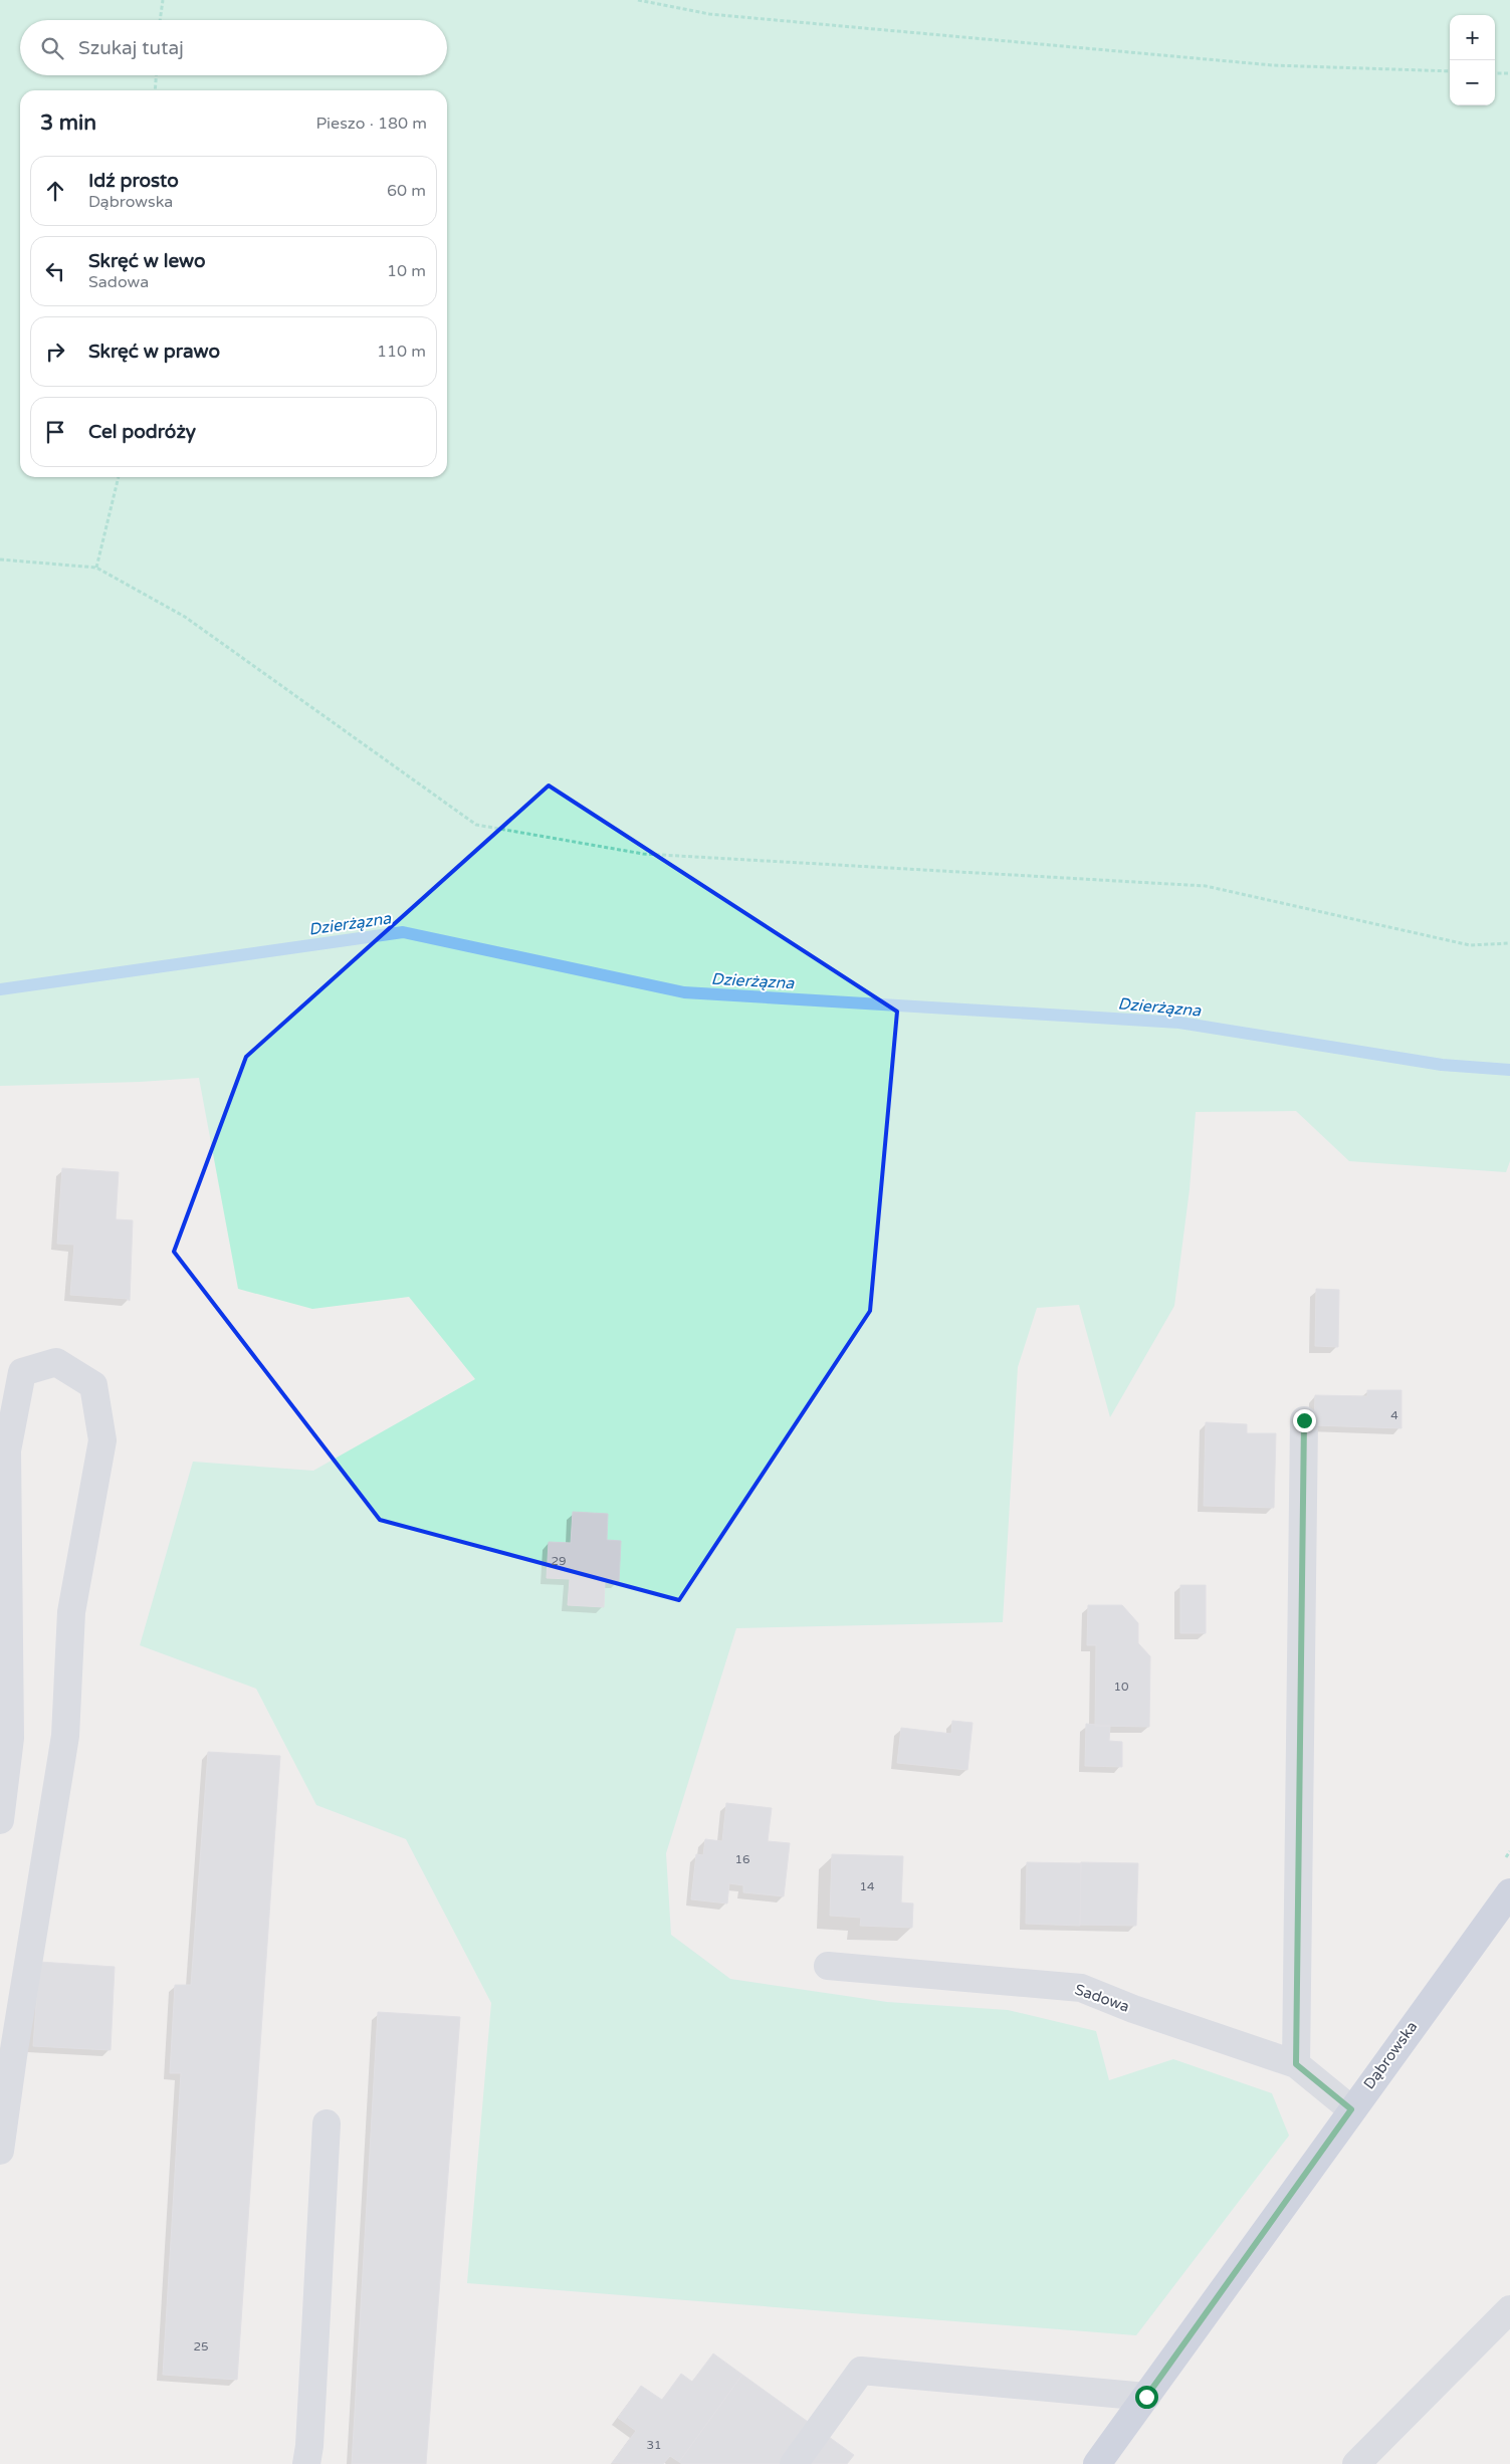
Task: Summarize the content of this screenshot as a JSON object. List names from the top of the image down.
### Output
{
  "streets": {
    "main road": ["Dąbrowska"],
    "street": ["Sadowa"]
  },
  "crossings": [
    ["Sadowa", "Dąbrowska"]
  ],
  "water": ["Dzierżązna"],
  "house_numbers": [
    "4",
    "29",
    "10",
    "16",
    "14",
    "25",
    "31"
  ],
  "page": {
    "map_buttons": ["+", "−"],
    "search": "Szukaj tutaj",
    "heading": ["3 min", "Pieszo · 180 m"],
    "list": [
      ["Idź prosto", "Dąbrowska", "60 m"],
      ["Skręć w lewo", "Sadowa", "10 m"],
      ["Skręć w prawo", "110 m"],
      "Cel podróży"
    ]
  }
}
